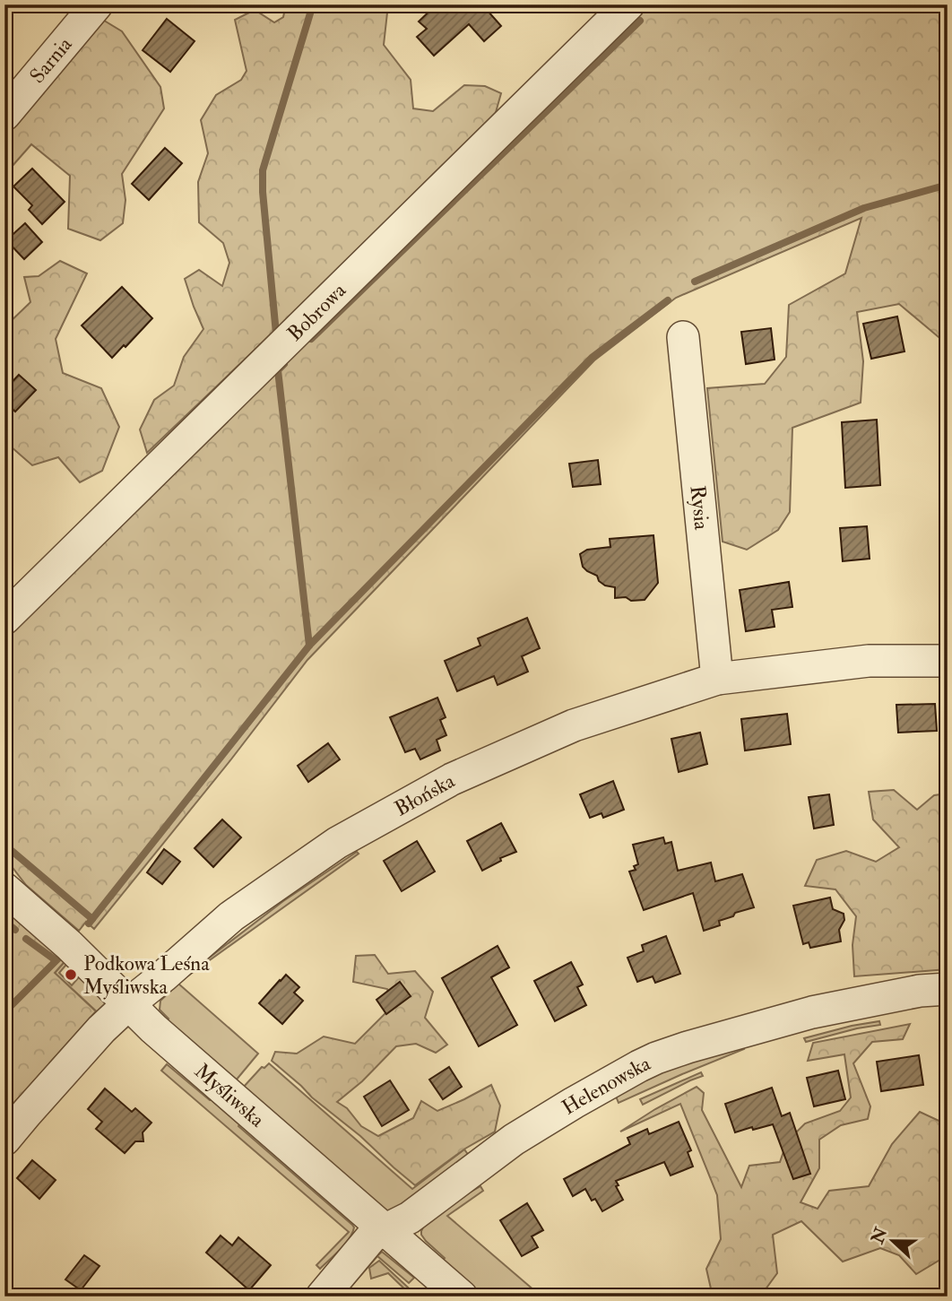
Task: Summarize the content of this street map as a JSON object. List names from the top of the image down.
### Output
{
  "streets": {
    "street": [
      "Sarnia",
      "Bobrowa",
      "Rysia",
      "Błońska",
      "Helenowska",
      "Myśliwska"
    ]
  },
  "crossings": [
    ["Rysia", "Błońska"],
    ["Błońska", "Myśliwska"],
    ["Helenowska", "Myśliwska"]
  ],
  "places": ["Podkowa Leśna Myśliwska"],
  "north": "left"
}
